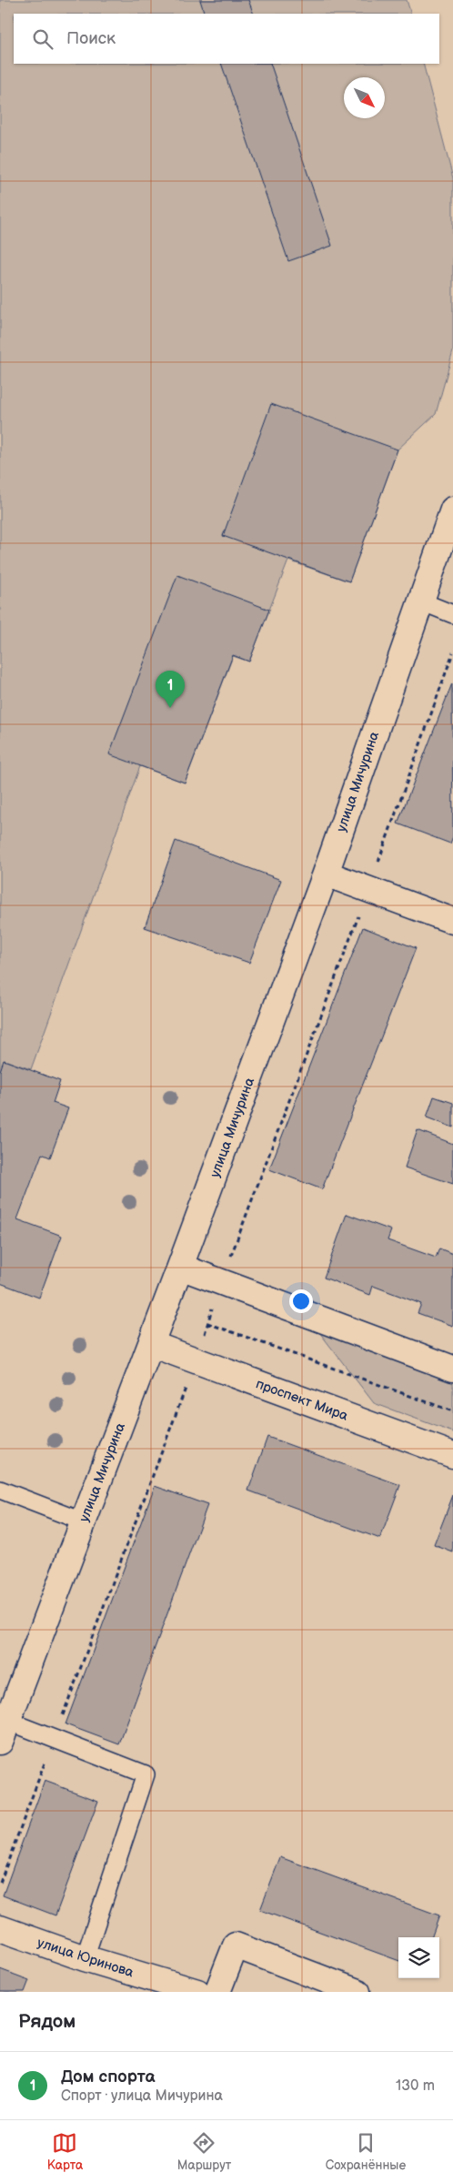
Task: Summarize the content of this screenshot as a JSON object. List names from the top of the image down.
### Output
{
  "streets": {
    "street": ["улица Мичурина", "проспект Мира", "улица Юринова"]
  },
  "crossings": [
    ["улица Мичурина", "проспект Мира"]
  ],
  "north": "bottom right",
  "page": {
    "search": "Поиск",
    "pins": "1",
    "heading": "Рядом",
    "list": [
      {
        "mark": "1",
        "name": "Дом спорта",
        "note": "Спорт · улица Мичурина",
        "value": "130 m"
      }
    ],
    "nav": ["Карта", "Маршрут", "Сохранённые"]
  }
}
